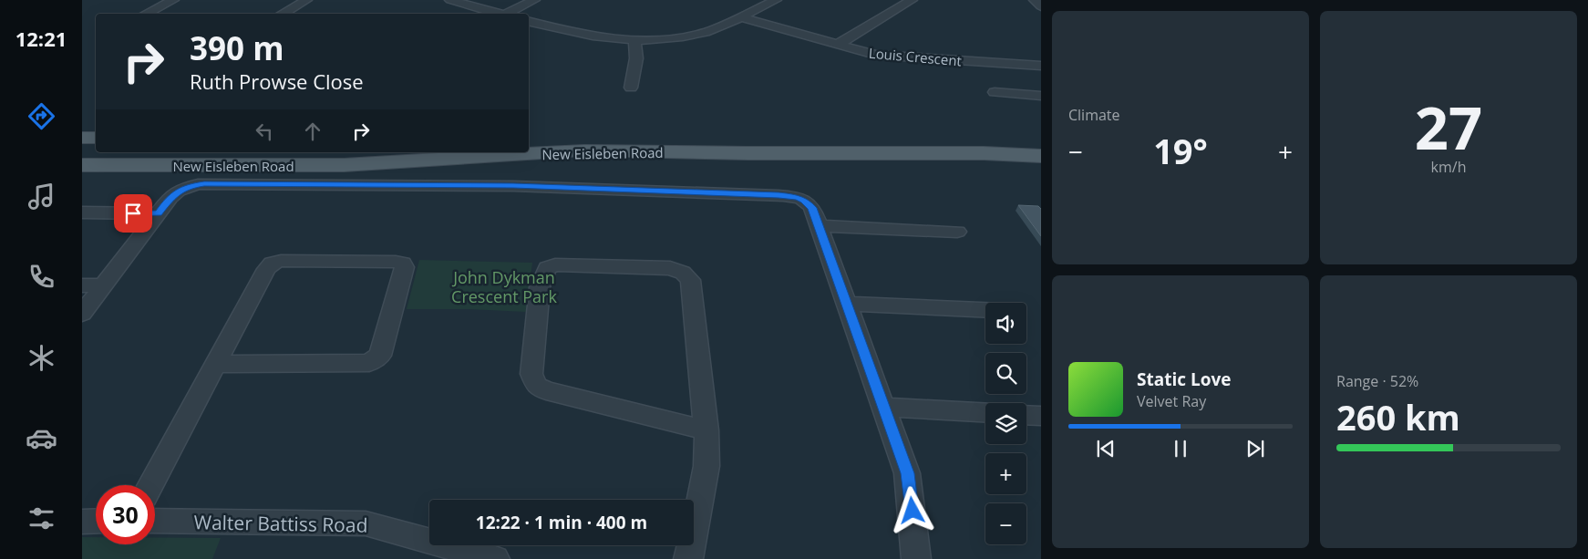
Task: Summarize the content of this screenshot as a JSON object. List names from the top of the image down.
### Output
{
  "streets": {
    "main road": ["New Eisleben Road"],
    "street": ["Louis Crescent", "Walter Battiss Road"]
  },
  "parks": ["John Dykman Crescent Park"],
  "page": {
    "tabs": "12:21",
    "tile": [
      "Climate",
      ["27", "km/h"],
      ["Range · 52%", "260 km"]
    ],
    "turn": ["390 m", "Ruth Prowse Close"],
    "heat": ["−", "19°", "+"],
    "map_buttons": ["+", "−"],
    "song": ["Static Love", "Velvet Ray"],
    "limit": "30",
    "trip": "12:22 · 1 min · 400 m"
  }
}
